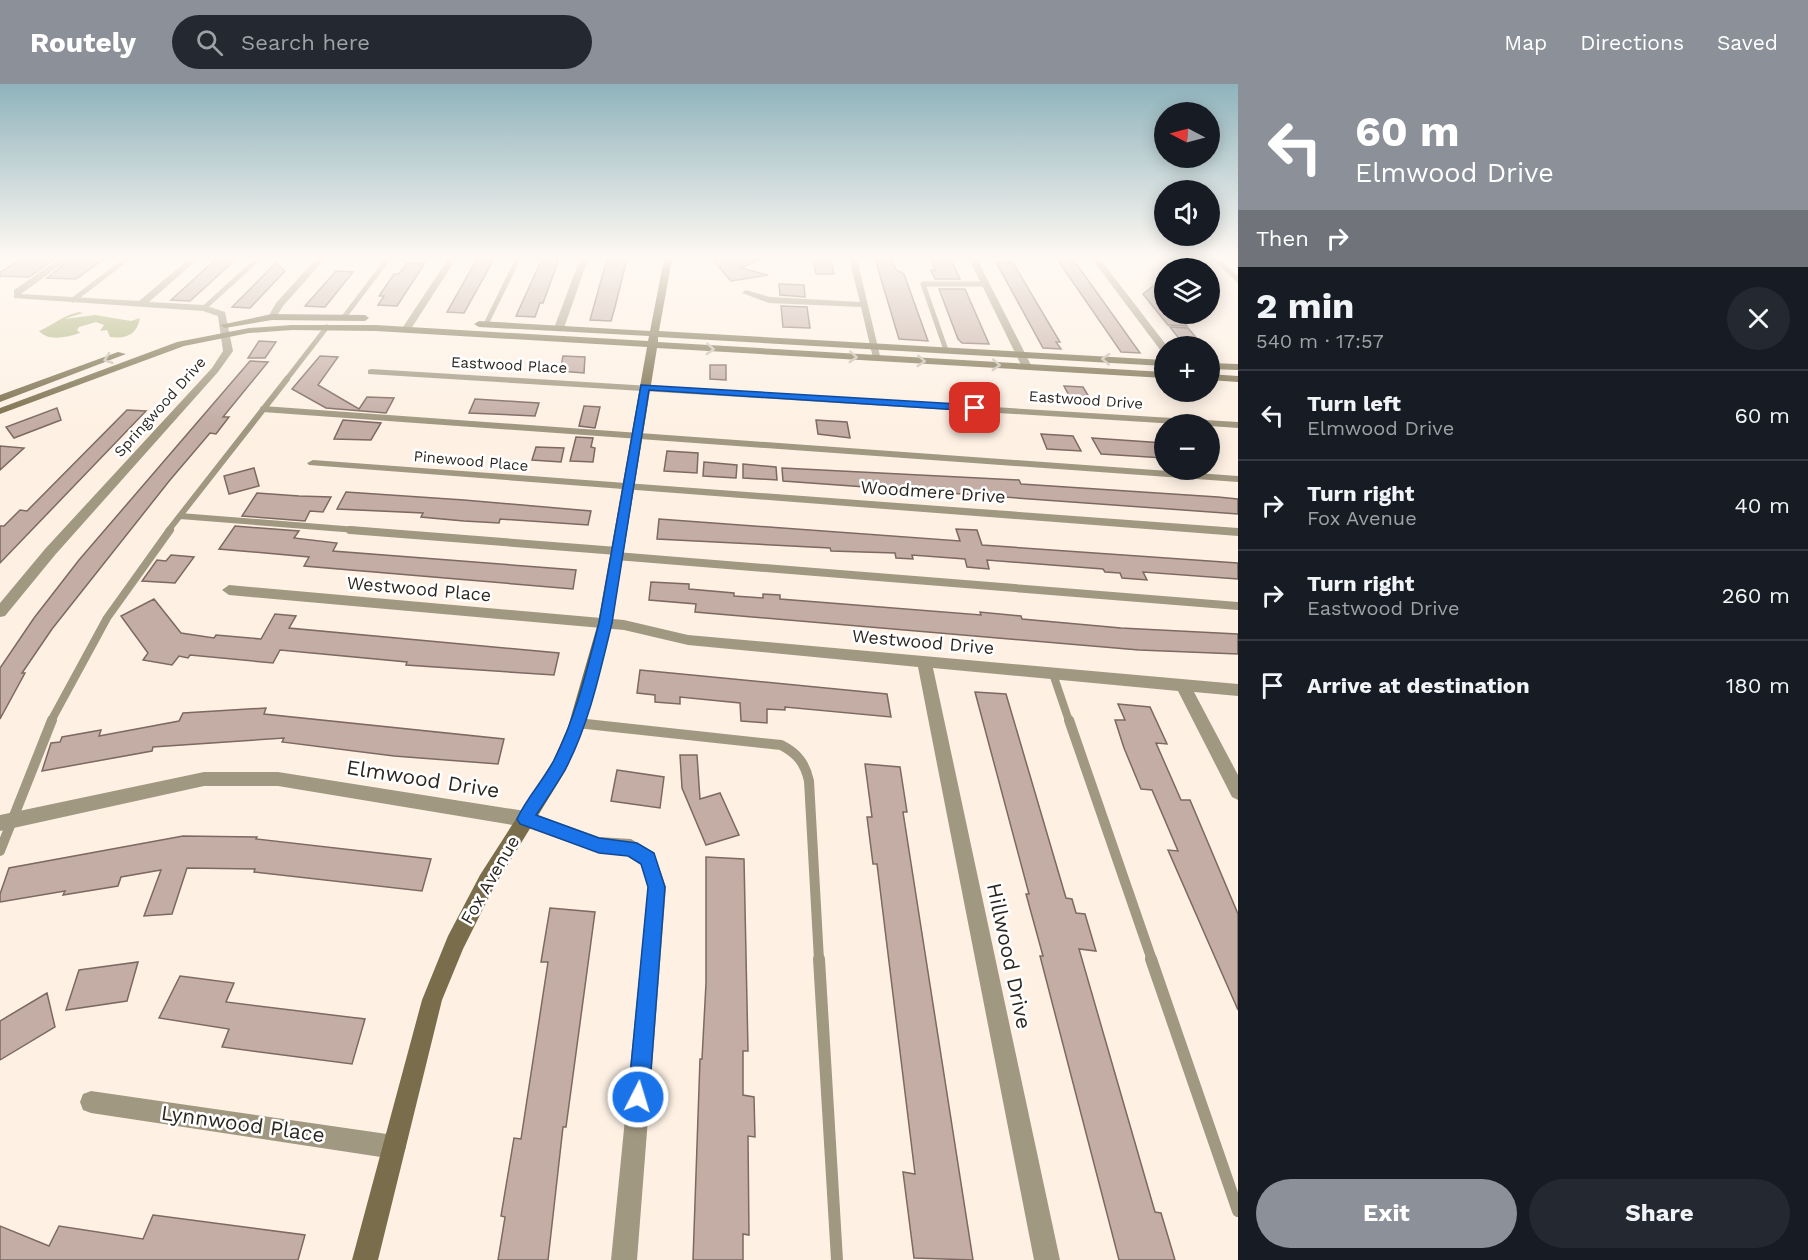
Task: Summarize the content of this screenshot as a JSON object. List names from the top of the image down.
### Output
{
  "streets": {
    "main road": ["Fox Avenue"],
    "street": [
      "Eastwood Place",
      "Eastwood Drive",
      "Springwood Drive",
      "Pinewood Place",
      "Woodmere Drive",
      "Westwood Place",
      "Westwood Drive",
      "Elmwood Drive",
      "Hillwood Drive",
      "Lynnwood Place"
    ]
  },
  "crossings": [
    ["Eastwood Place", "Eastwood Drive"],
    ["Eastwood Place", "Fox Avenue"],
    ["Eastwood Drive", "Fox Avenue"],
    ["Pinewood Place", "Woodmere Drive"],
    ["Pinewood Place", "Fox Avenue"],
    ["Woodmere Drive", "Fox Avenue"],
    ["Westwood Place", "Westwood Drive"],
    ["Westwood Place", "Fox Avenue"],
    ["Westwood Drive", "Fox Avenue"],
    ["Westwood Drive", "Hillwood Drive"],
    ["Elmwood Drive", "Fox Avenue"],
    ["Fox Avenue", "Lynnwood Place"]
  ],
  "north": "left",
  "page": {
    "header": "Routely",
    "search": "Search here",
    "nav": ["Map", "Directions", "Saved"],
    "turn": ["60 m", "Elmwood Drive"],
    "map_buttons": ["+", "−"],
    "then": "Then",
    "heading": ["2 min", "540 m · 17:57"],
    "list": [
      {
        "name": "Turn left",
        "note": "Elmwood Drive",
        "value": "60 m"
      },
      {
        "name": "Turn right",
        "note": "Fox Avenue",
        "value": "40 m"
      },
      {
        "name": "Turn right",
        "note": "Eastwood Drive",
        "value": "260 m"
      },
      {
        "name": "Arrive at destination",
        "value": "180 m"
      }
    ],
    "buttons": ["Exit", "Share"]
  }
}
